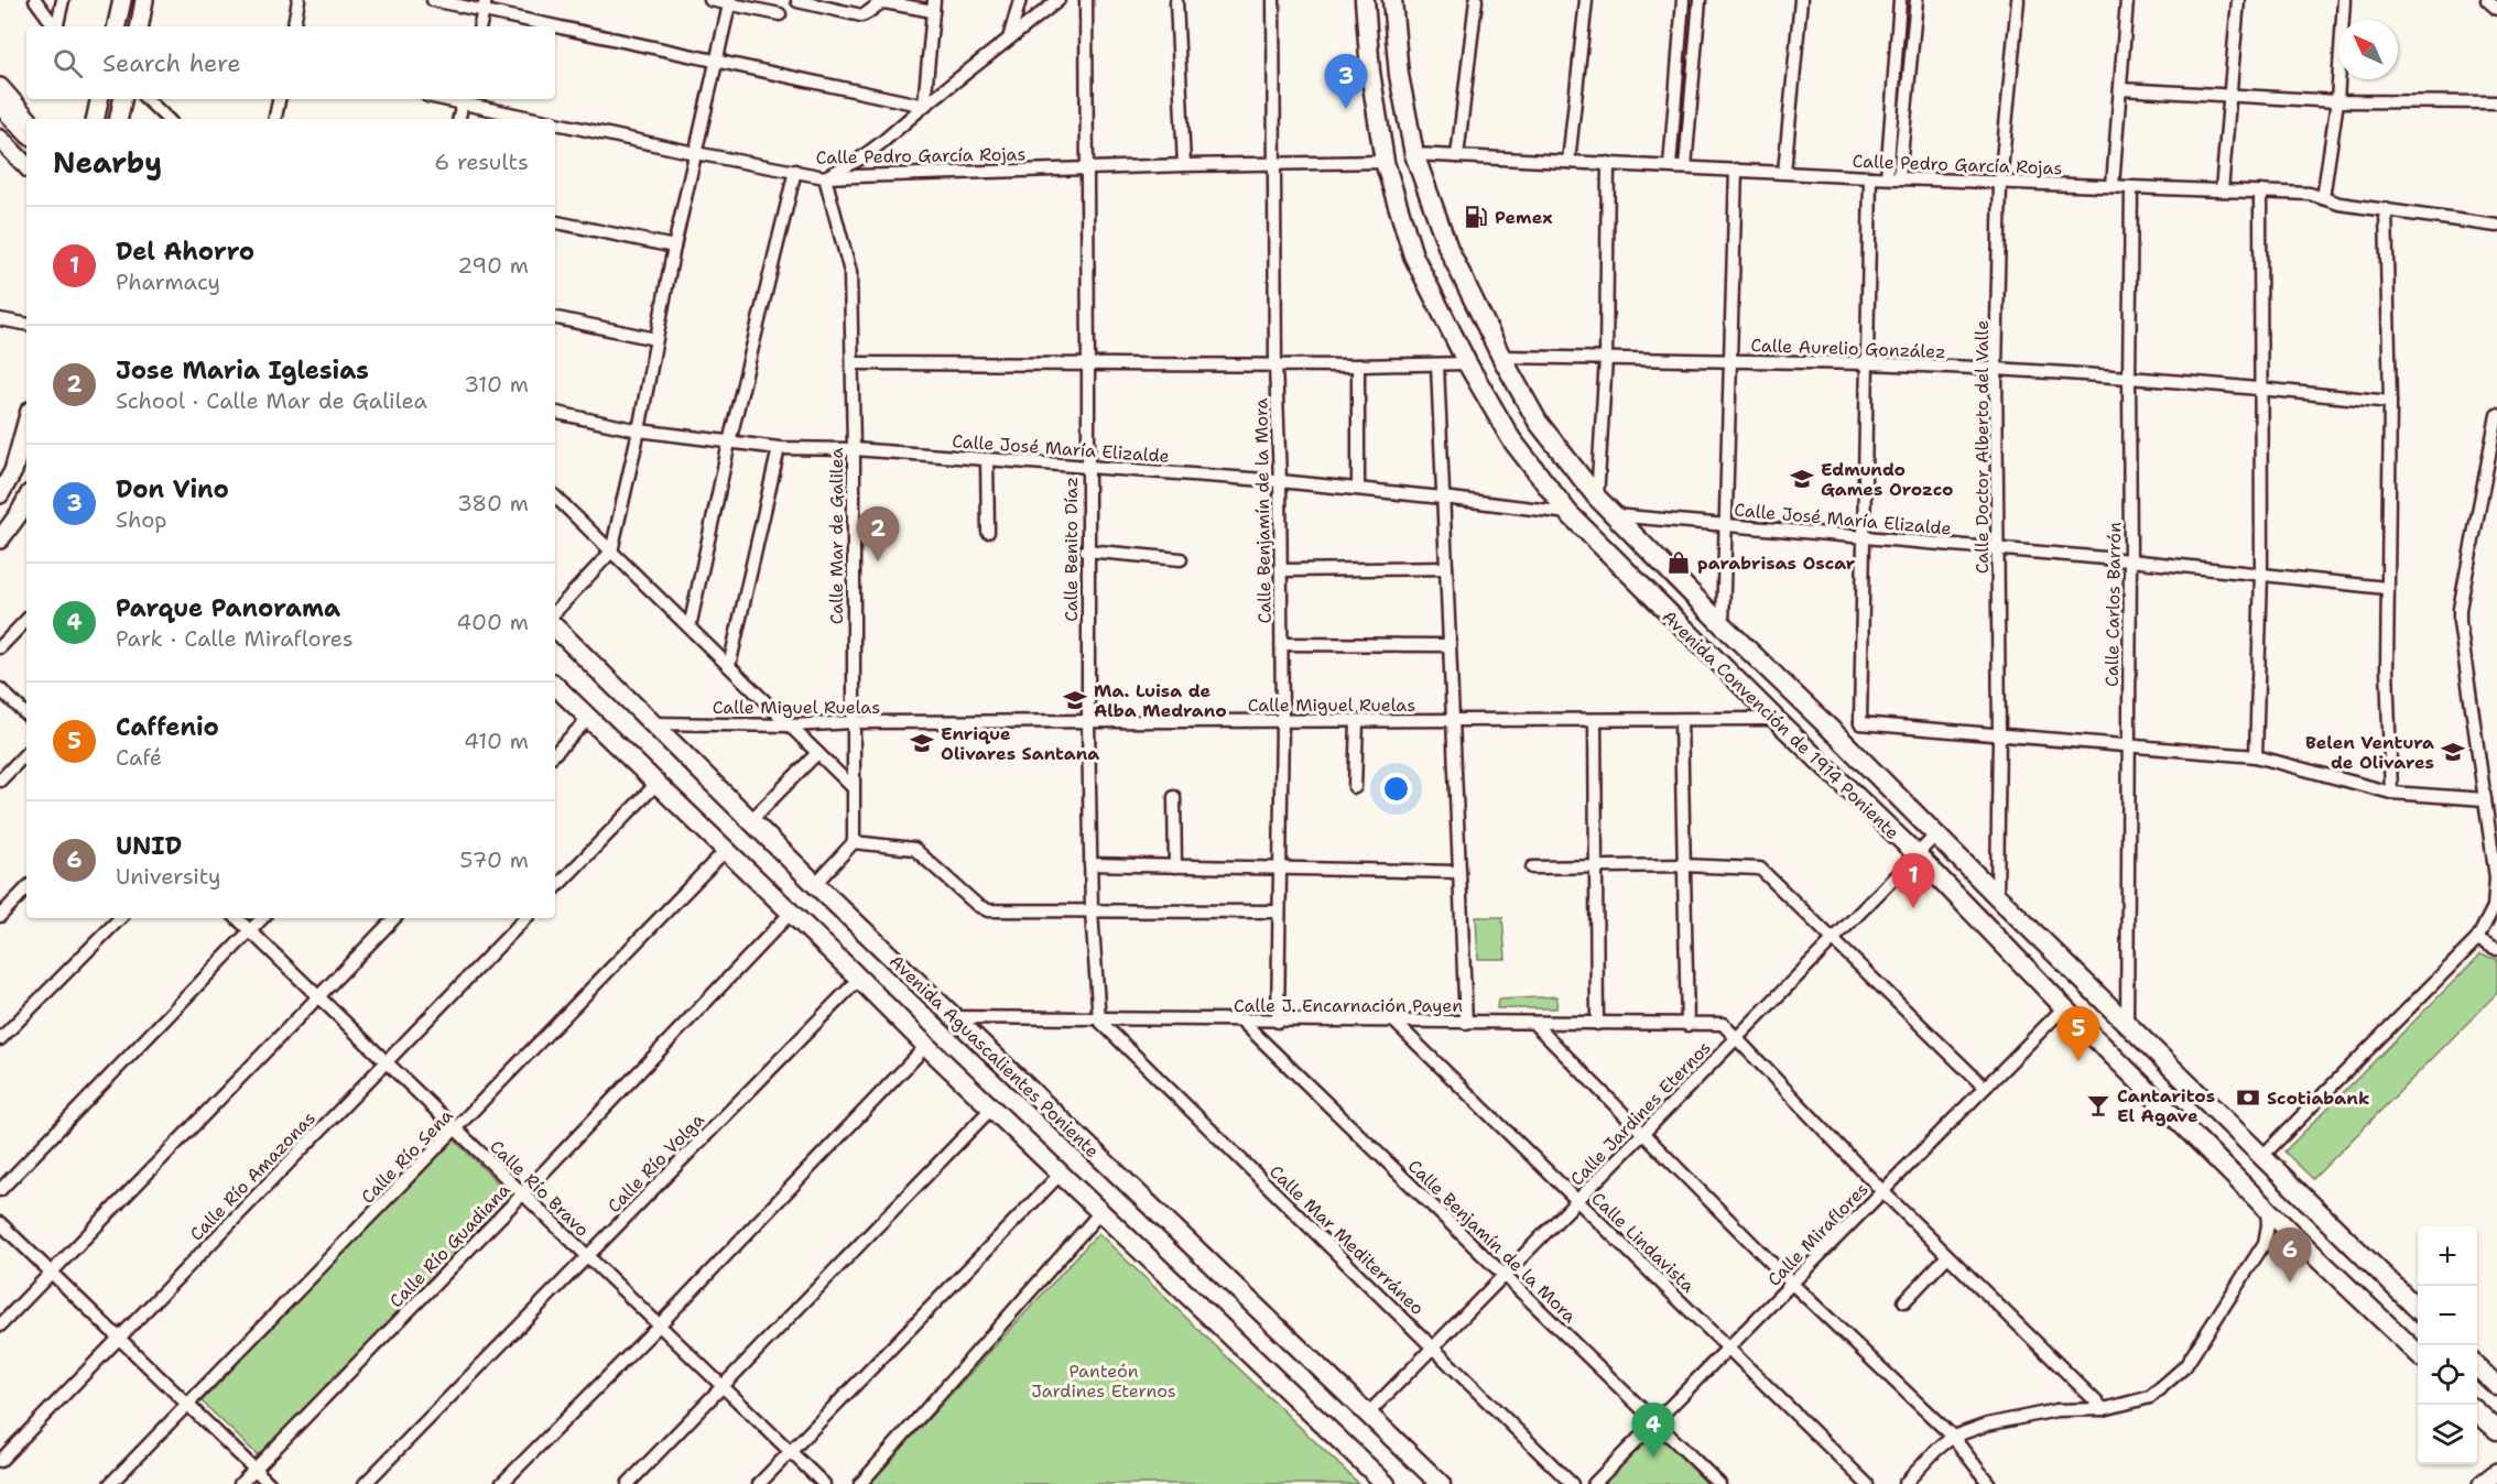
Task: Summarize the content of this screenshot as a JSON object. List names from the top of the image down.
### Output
{
  "streets": {
    "main road": ["Avenida Convención de 1914 Poniente", "Avenida Aguascalientes Poniente"],
    "street": [
      "Calle Pedro García Rojas",
      "Calle Aurelio González",
      "Calle Doctor Alberto del Valle",
      "Calle José María Elizalde",
      "Calle Benjamín de la Mora",
      "Calle Mar de Galilea",
      "Calle Benito Díaz",
      "Calle Carlos Barrón",
      "Calle Miguel Ruelas",
      "Calle J. Encarnación Payen",
      "Calle Jardines Eternos",
      "Calle Río Sena",
      "Calle Río Volga",
      "Calle Río Amazonas",
      "Calle Río Bravo",
      "Calle Miraflores",
      "Calle Mar Mediterráneo",
      "Calle Lindavista",
      "Calle Río Guadiana"
    ]
  },
  "crossings": [
    ["Calle Pedro García Rojas", "Calle Doctor Alberto del Valle"],
    ["Calle Pedro García Rojas", "Calle Benjamín de la Mora"],
    ["Calle Pedro García Rojas", "Calle Mar de Galilea"],
    ["Calle Pedro García Rojas", "Calle Benito Díaz"],
    ["Calle Pedro García Rojas", "Calle Carlos Barrón"],
    ["Calle Pedro García Rojas", "Avenida Convención de 1914 Poniente"],
    ["Calle Aurelio González", "Calle Doctor Alberto del Valle"],
    ["Calle Aurelio González", "Calle Carlos Barrón"],
    ["Calle Aurelio González", "Avenida Convención de 1914 Poniente"],
    ["Calle Doctor Alberto del Valle", "Calle José María Elizalde"],
    ["Calle Doctor Alberto del Valle", "Avenida Convención de 1914 Poniente"],
    ["Calle José María Elizalde", "Calle Benjamín de la Mora"],
    ["Calle José María Elizalde", "Calle Mar de Galilea"],
    ["Calle José María Elizalde", "Calle Benito Díaz"],
    ["Calle José María Elizalde", "Calle Carlos Barrón"],
    ["Calle José María Elizalde", "Avenida Convención de 1914 Poniente"],
    ["Calle Benjamín de la Mora", "Calle Miguel Ruelas"],
    ["Calle Benjamín de la Mora", "Calle J. Encarnación Payen"],
    ["Calle Benjamín de la Mora", "Calle Jardines Eternos"],
    ["Calle Benjamín de la Mora", "Calle Miraflores"],
    ["Calle Mar de Galilea", "Calle Miguel Ruelas"],
    ["Calle Benito Díaz", "Calle Miguel Ruelas"],
    ["Calle Benito Díaz", "Calle J. Encarnación Payen"],
    ["Calle Benito Díaz", "Calle Mar Mediterráneo"],
    ["Calle Carlos Barrón", "Avenida Convención de 1914 Poniente"],
    ["Calle Miguel Ruelas", "Avenida Convención de 1914 Poniente"],
    ["Calle Miguel Ruelas", "Avenida Aguascalientes Poniente"],
    ["Avenida Convención de 1914 Poniente", "Calle Jardines Eternos"],
    ["Avenida Convención de 1914 Poniente", "Calle Miraflores"],
    ["Calle J. Encarnación Payen", "Avenida Aguascalientes Poniente"],
    ["Calle J. Encarnación Payen", "Calle Jardines Eternos"],
    ["Calle J. Encarnación Payen", "Calle Miraflores"],
    ["Calle J. Encarnación Payen", "Calle Mar Mediterráneo"],
    ["Calle J. Encarnación Payen", "Calle Lindavista"],
    ["Avenida Aguascalientes Poniente", "Calle Jardines Eternos"],
    ["Calle Jardines Eternos", "Calle Mar Mediterráneo"],
    ["Calle Jardines Eternos", "Calle Lindavista"],
    ["Calle Río Sena", "Calle Río Bravo"],
    ["Calle Río Volga", "Calle Río Bravo"],
    ["Calle Río Amazonas", "Calle Río Bravo"],
    ["Calle Río Bravo", "Calle Río Guadiana"],
    ["Calle Miraflores", "Calle Lindavista"]
  ],
  "parks": ["Panteón Jardines Eternos"],
  "places": {
    "fuel station": ["Pemex"],
    "school or university": [
      "Edmundo Games Orozco",
      "Ma. Luisa de Alba Medrano",
      "Enrique Olivares Santana",
      "Belen Ventura de Olivares"
    ],
    "shop": ["parabrisas Oscar"],
    "bank": ["Scotiabank"],
    "bar": ["Cantaritos El Agave"]
  },
  "north": "top left",
  "page": {
    "search": "Search here",
    "pins": [
      "3",
      "2",
      "1",
      "5",
      "6",
      "4"
    ],
    "heading": ["Nearby", "6 results"],
    "list": [
      {
        "mark": "1",
        "name": "Del Ahorro",
        "note": "Pharmacy",
        "value": "290 m"
      },
      {
        "mark": "2",
        "name": "Jose Maria Iglesias",
        "note": "School · Calle Mar de Galilea",
        "value": "310 m"
      },
      {
        "mark": "3",
        "name": "Don Vino",
        "note": "Shop",
        "value": "380 m"
      },
      {
        "mark": "4",
        "name": "Parque Panorama",
        "note": "Park · Calle Miraflores",
        "value": "400 m"
      },
      {
        "mark": "5",
        "name": "Caffenio",
        "note": "Café",
        "value": "410 m"
      },
      {
        "mark": "6",
        "name": "UNID",
        "note": "University",
        "value": "570 m"
      }
    ],
    "map_buttons": ["+", "−"]
  }
}
